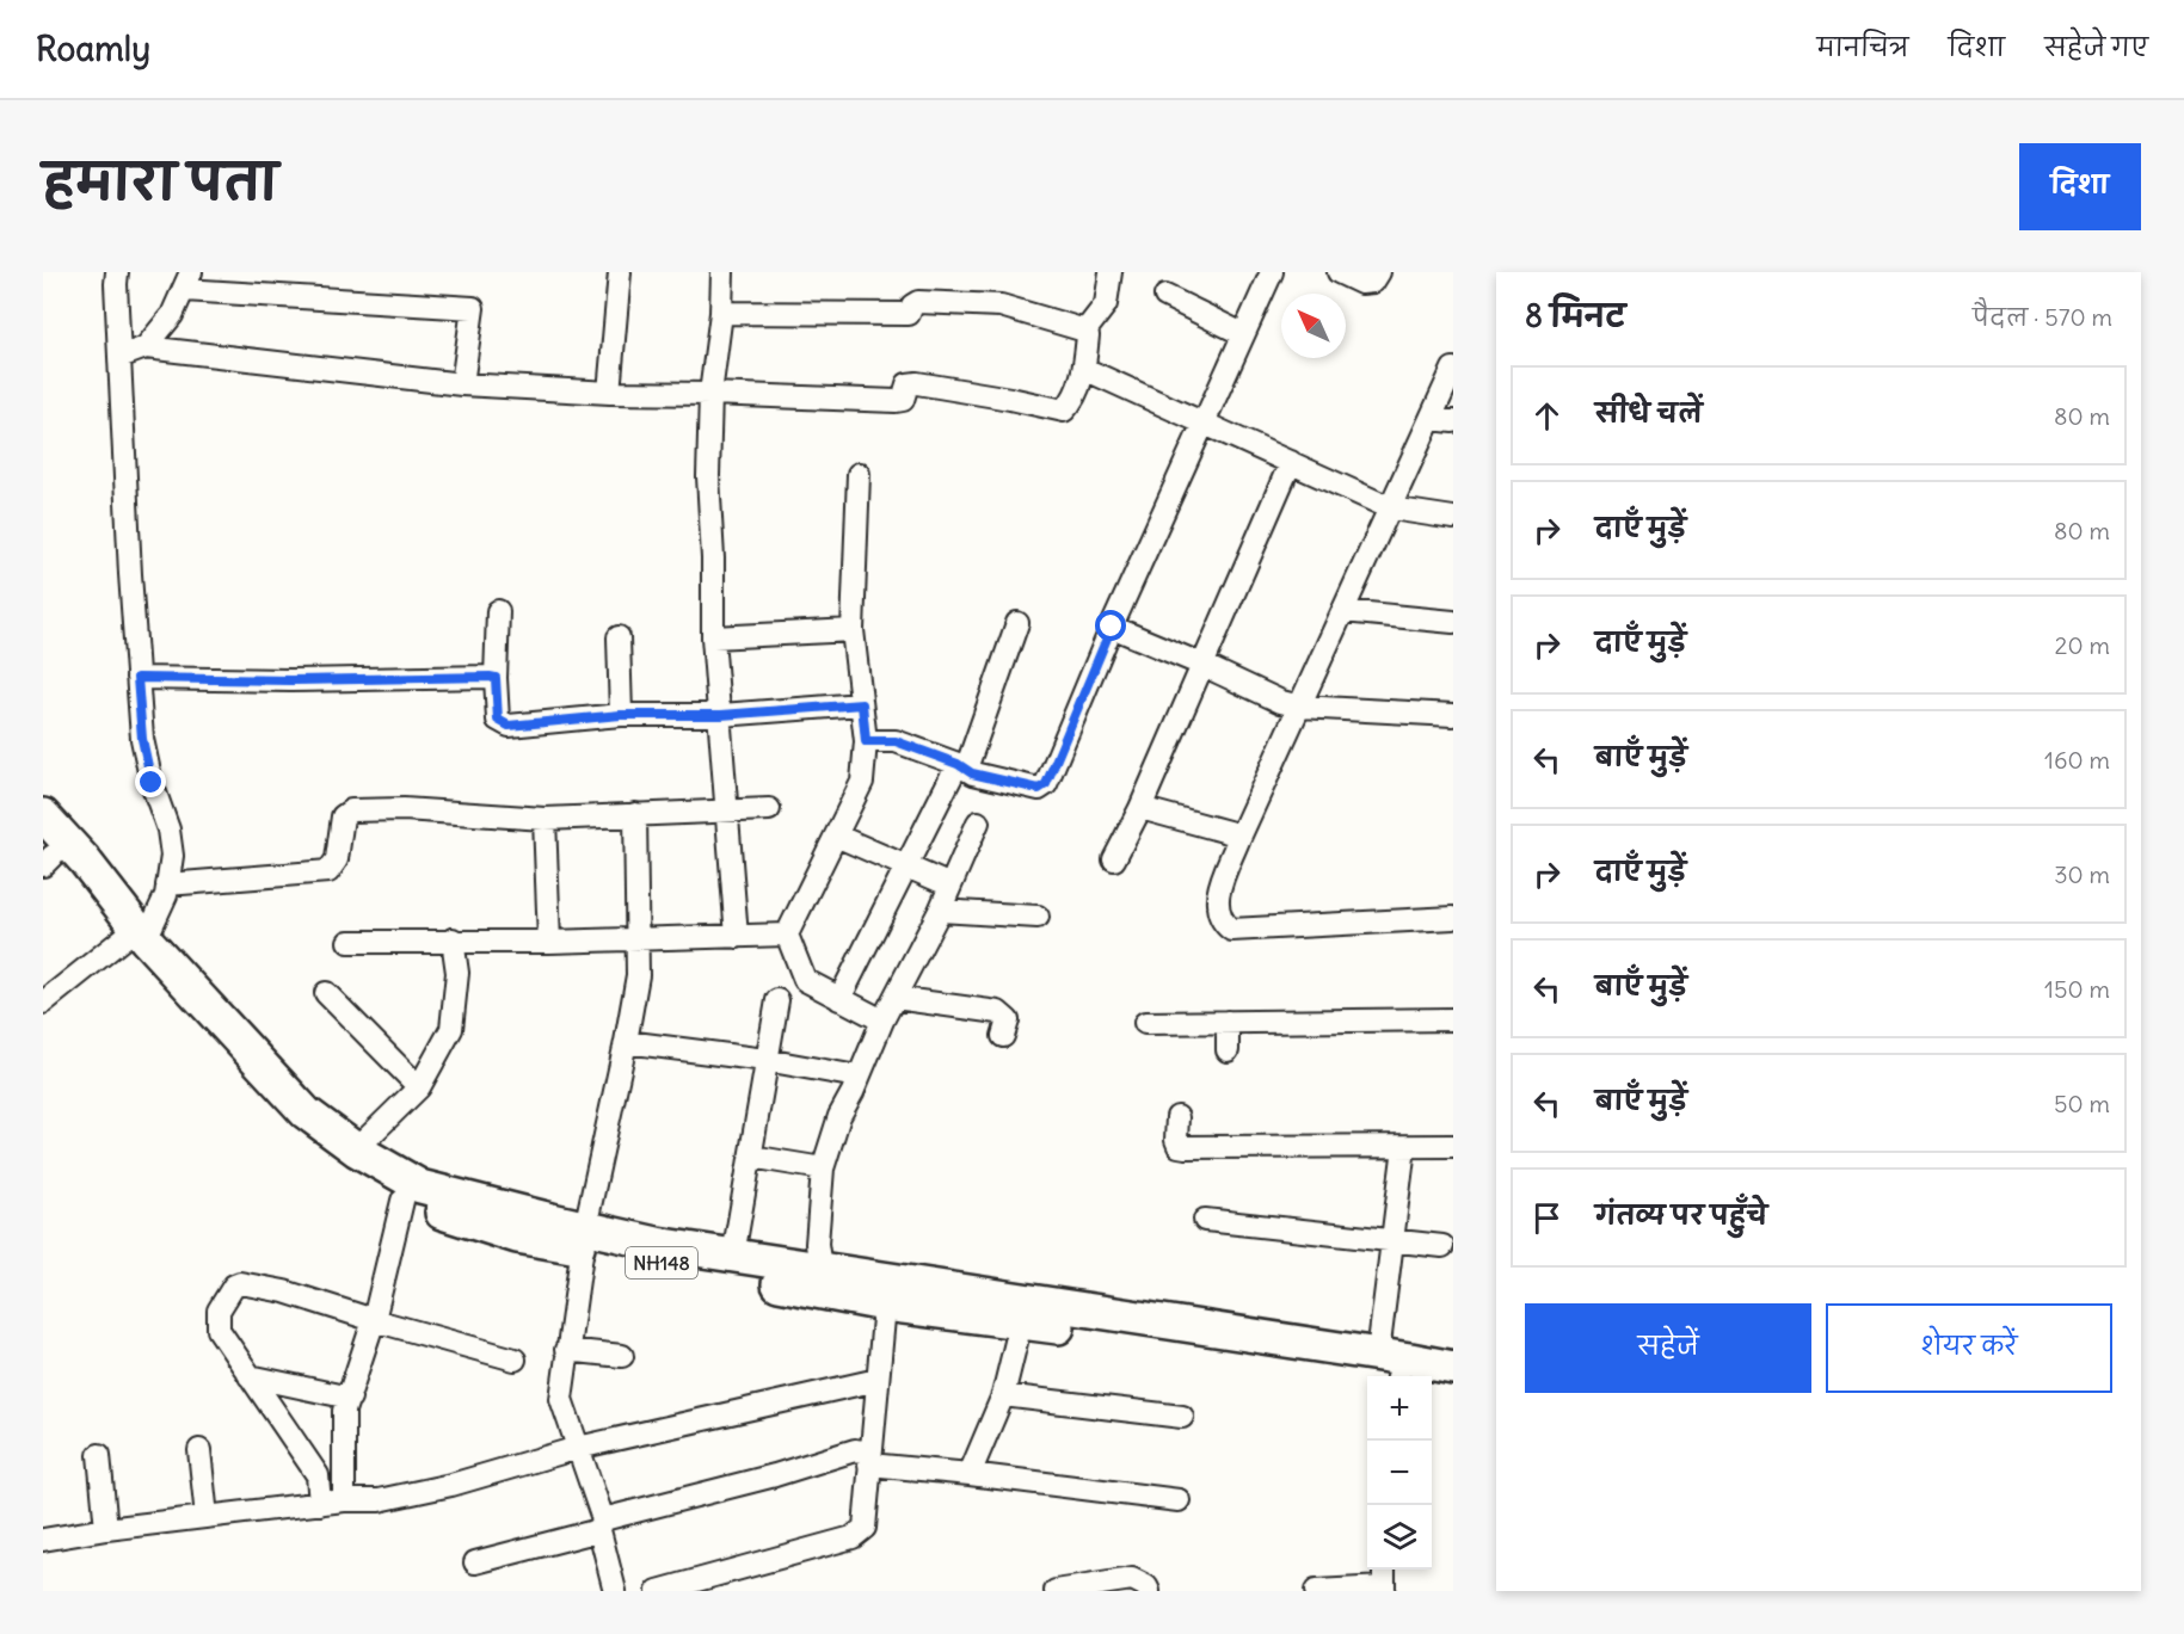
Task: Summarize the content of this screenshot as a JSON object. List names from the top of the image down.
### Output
{
  "streets": {
    "highway": ["NH148"]
  },
  "north": "top left",
  "page": {
    "header": "Roamly",
    "nav": ["मानचित्र", "दिशा", "सहेजे गए"],
    "title": "हमारा पता",
    "buttons": [
      "दिशा",
      ["सहेजें", "शेयर करें"]
    ],
    "heading": ["8 मिनट", "पैदल · 570 m"],
    "list": [
      ["सीधे चलें", "80 m"],
      ["दाएँ मुड़ें", "80 m"],
      ["दाएँ मुड़ें", "20 m"],
      ["बाएँ मुड़ें", "160 m"],
      ["दाएँ मुड़ें", "30 m"],
      ["बाएँ मुड़ें", "150 m"],
      ["बाएँ मुड़ें", "50 m"],
      "गंतव्य पर पहुँचे"
    ],
    "map_buttons": ["+", "−"]
  }
}
